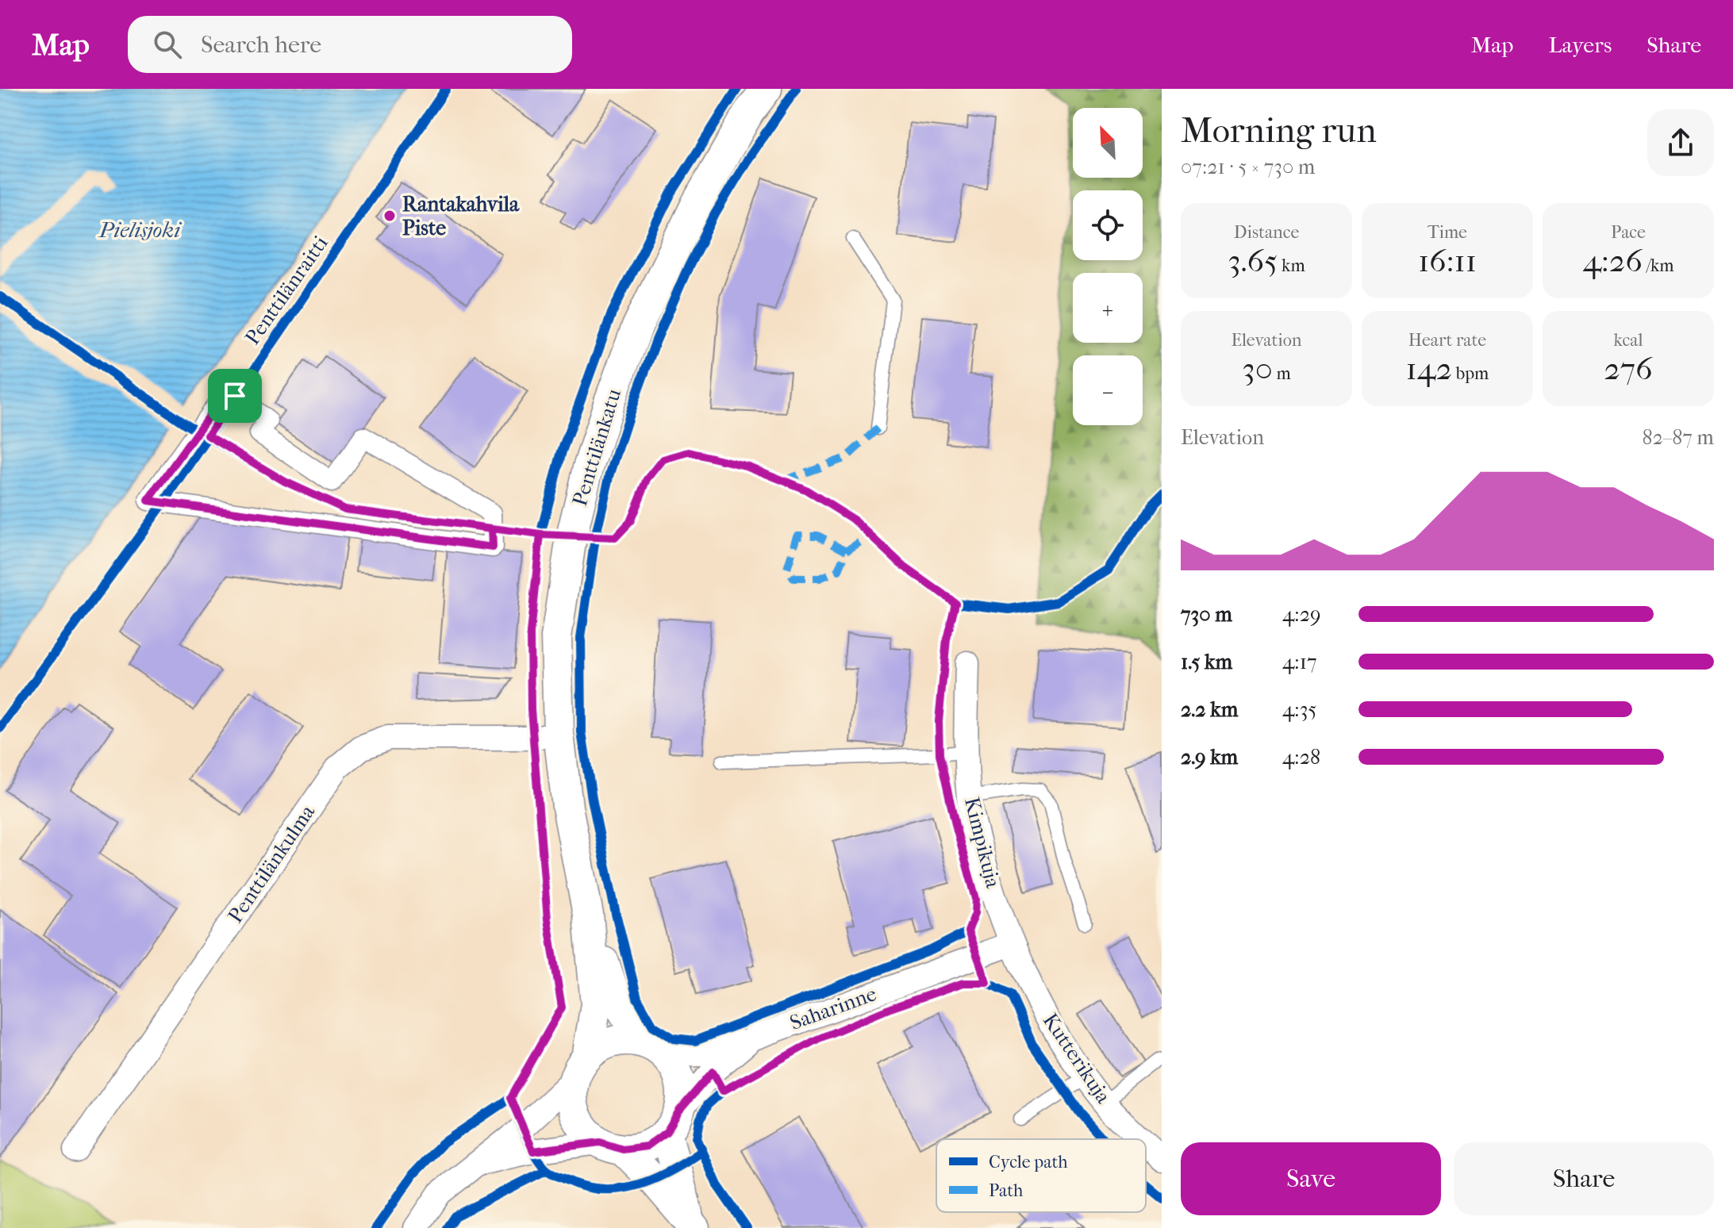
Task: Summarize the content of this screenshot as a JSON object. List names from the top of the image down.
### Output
{
  "streets": {
    "street": [
      "Penttilänkatu",
      "Kimpikuja",
      "Penttilänkulma",
      "Saharinne",
      "Kutterikuja"
    ],
    "cycle path": ["Penttilänraitti"]
  },
  "crossings": [
    ["Penttilänkatu", "Penttilänkulma"],
    ["Penttilänkatu", "Saharinne"],
    ["Kimpikuja", "Saharinne"],
    ["Kimpikuja", "Kutterikuja"],
    ["Saharinne", "Kutterikuja"]
  ],
  "water": ["Pielisjoki"],
  "places": ["Rantakahvila Piste"],
  "legend": ["Cycle path", "Path"],
  "north": "top left",
  "page": {
    "header": "Map",
    "search": "Search here",
    "nav": ["Map", "Layers", "Share"],
    "heading": ["Morning run", "07:21 · 5 × 730 m"],
    "map_buttons": ["+", "−"],
    "stats": [
      ["Distance", "3.65 km"],
      ["Time", "16:11"],
      ["Pace", "4:26 /km"],
      ["Elevation", "30 m"],
      ["Heart rate", "142 bpm"],
      ["kcal", "276"]
    ],
    "chart": ["Elevation", "82–87 m"],
    "list": [
      {
        "name": "730 m",
        "note": "4:29"
      },
      {
        "name": "1.5 km",
        "note": "4:17"
      },
      {
        "name": "2.2 km",
        "note": "4:35"
      },
      {
        "name": "2.9 km",
        "note": "4:28"
      }
    ],
    "buttons": ["Save", "Share"]
  }
}
